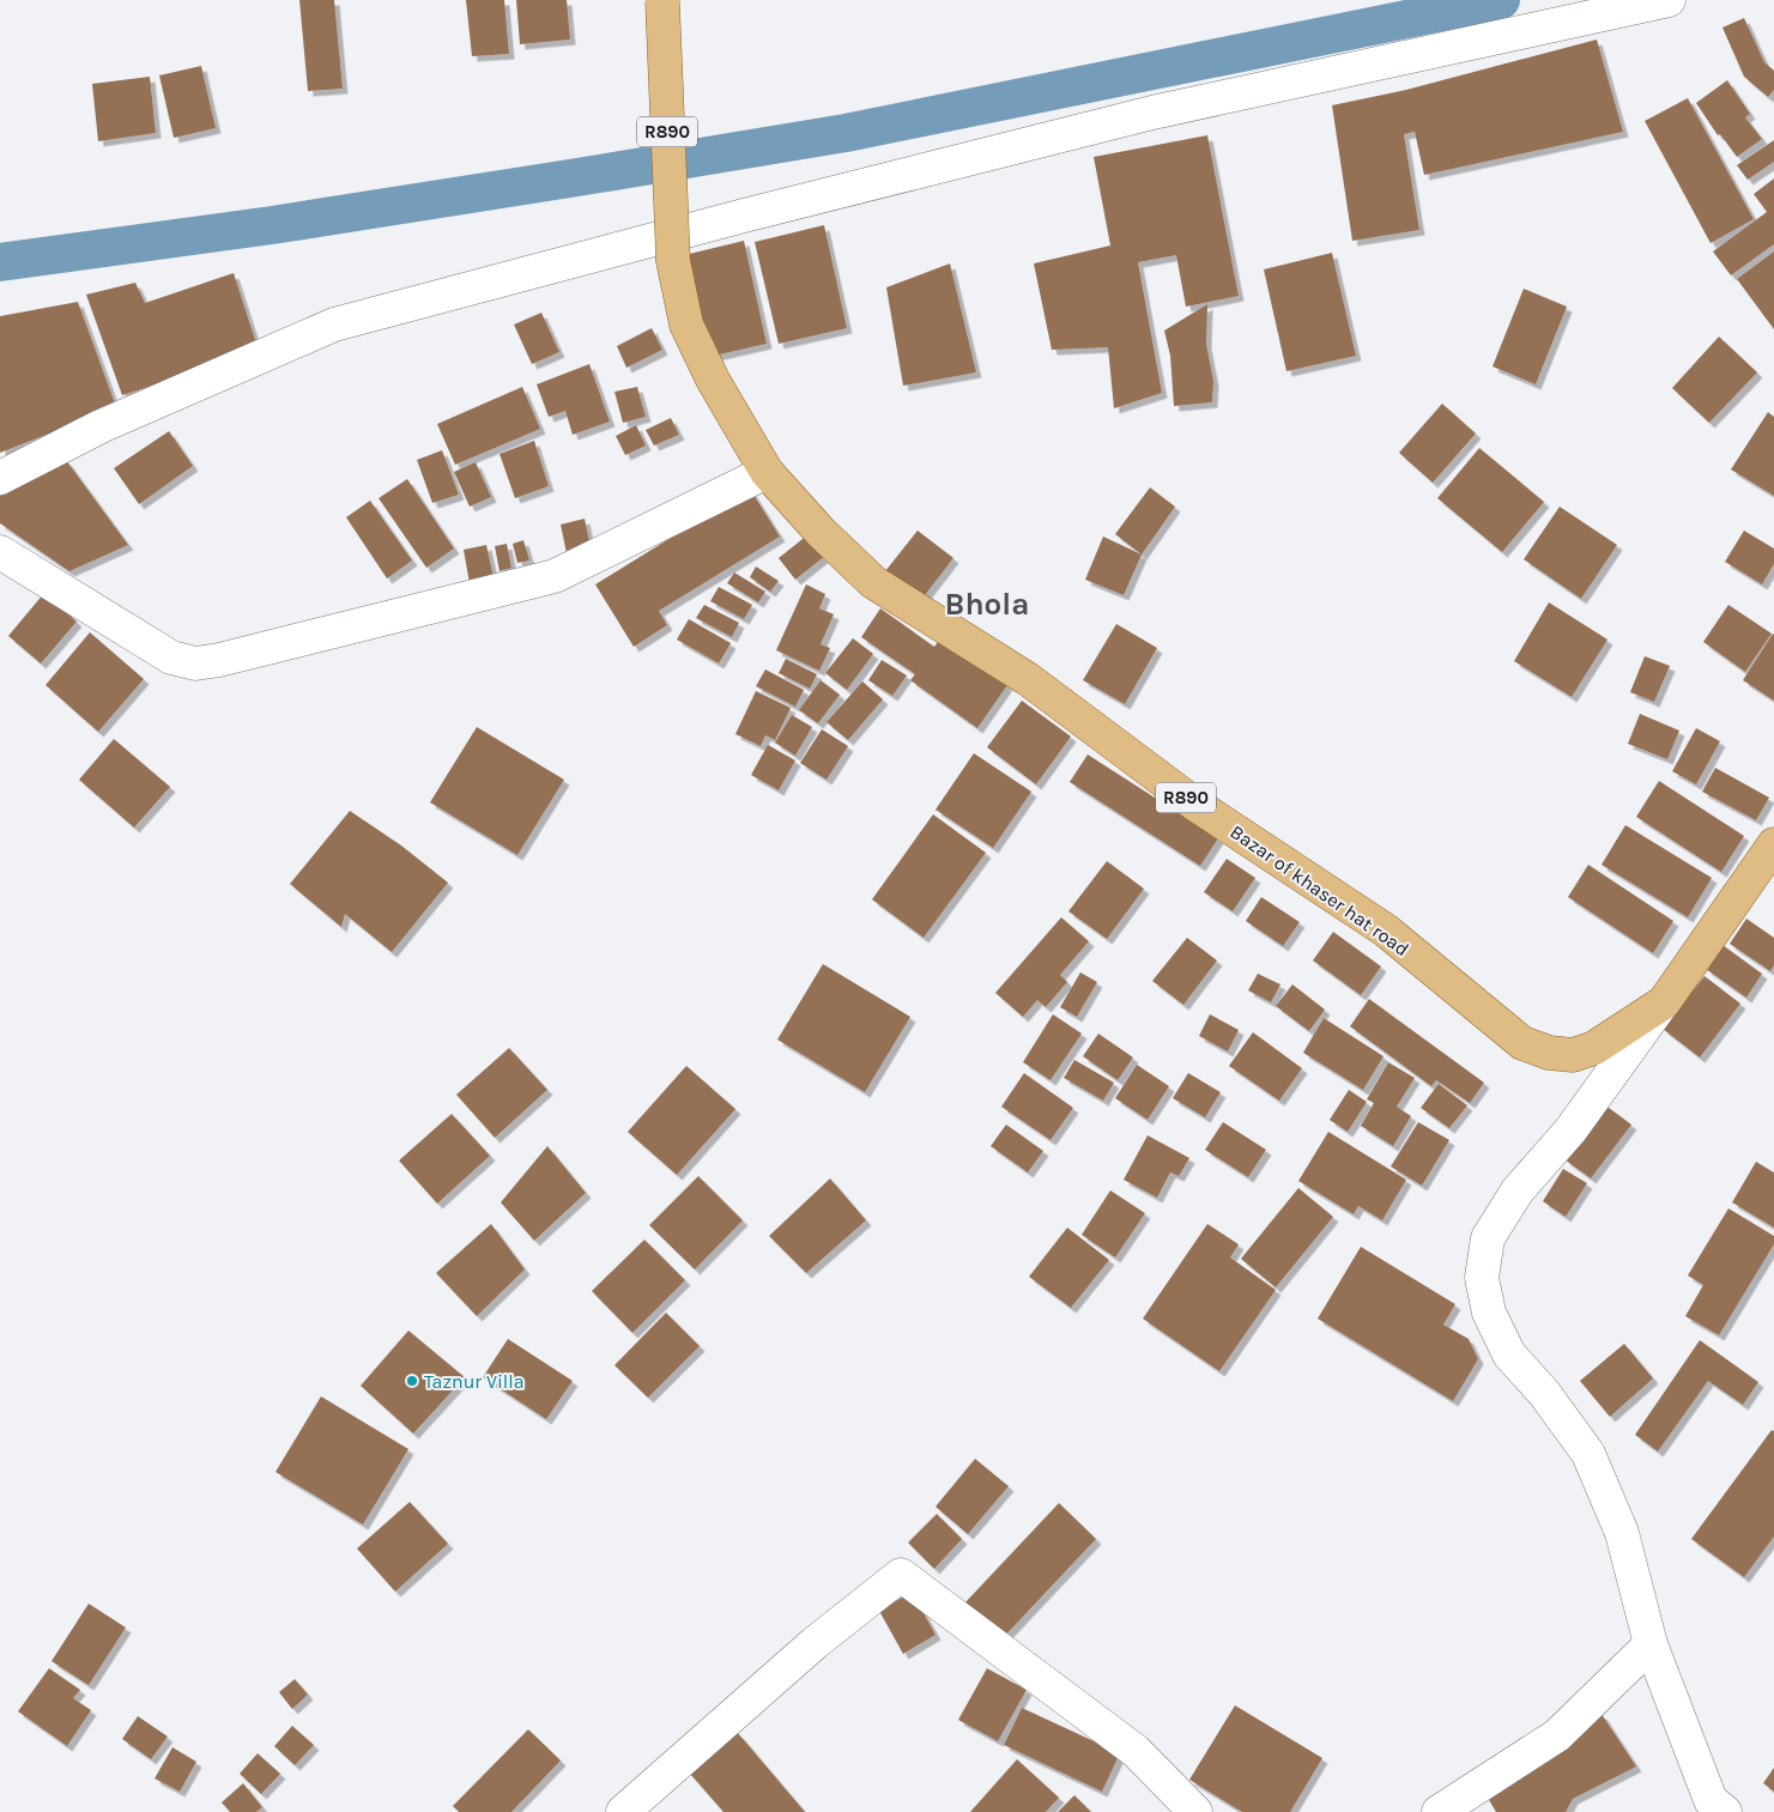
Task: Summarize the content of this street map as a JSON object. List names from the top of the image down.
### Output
{
  "streets": {
    "main road": ["R890", "Bazar of khaser hat road"]
  },
  "districts": ["Bhola"],
  "places": ["Taznur Villa"]
}
